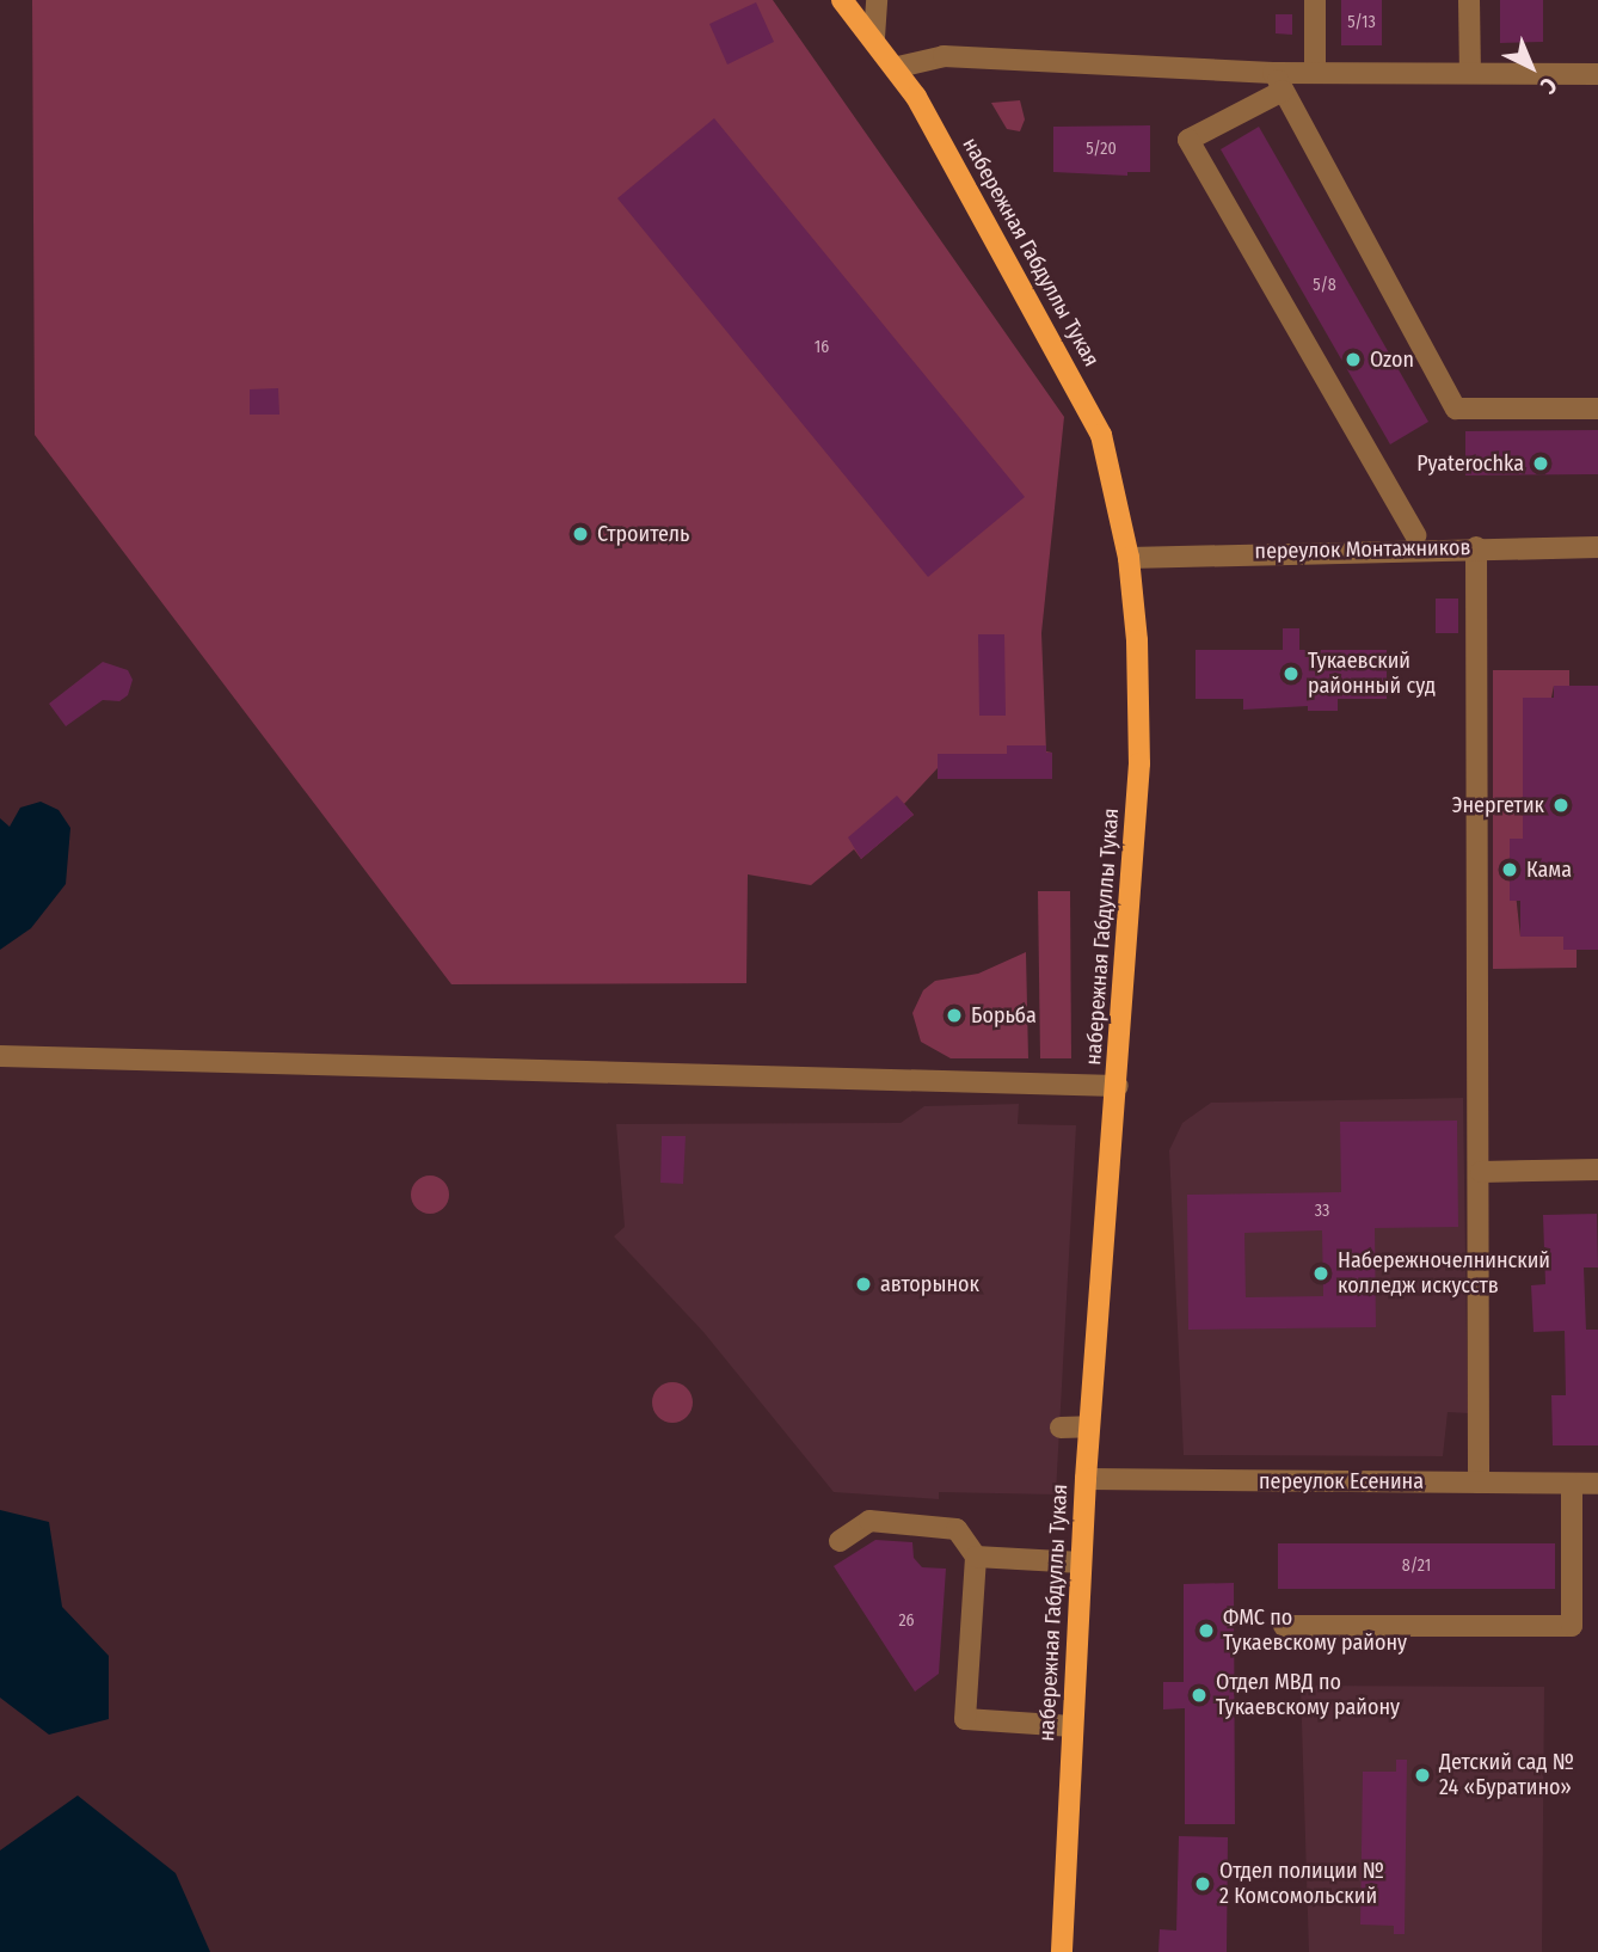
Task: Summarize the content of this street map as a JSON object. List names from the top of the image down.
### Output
{
  "streets": {
    "main road": ["набережная Габдуллы Тукая"],
    "street": ["переулок Монтажников", "переулок Есенина"]
  },
  "crossings": [
    ["набережная Габдуллы Тукая", "переулок Монтажников"],
    ["набережная Габдуллы Тукая", "переулок Есенина"]
  ],
  "places": [
    "Ozon",
    "Pyaterochka",
    "Строитель",
    "Тукаевский районный суд",
    "Энергетик",
    "Кама",
    "Борьба",
    "Набережночелнинский колледж искусств",
    "авторынок",
    "ФМС по Тукаевскому району",
    "Отдел МВД по Тукаевскому району",
    "Детский сад № 24 «Буратино»",
    "Отдел полиции № 2 Комсомольский"
  ],
  "house_numbers": [
    "5/13",
    "5/20",
    "5/8",
    "16",
    "33",
    "8/21",
    "26"
  ],
  "north": "bottom right"
}
